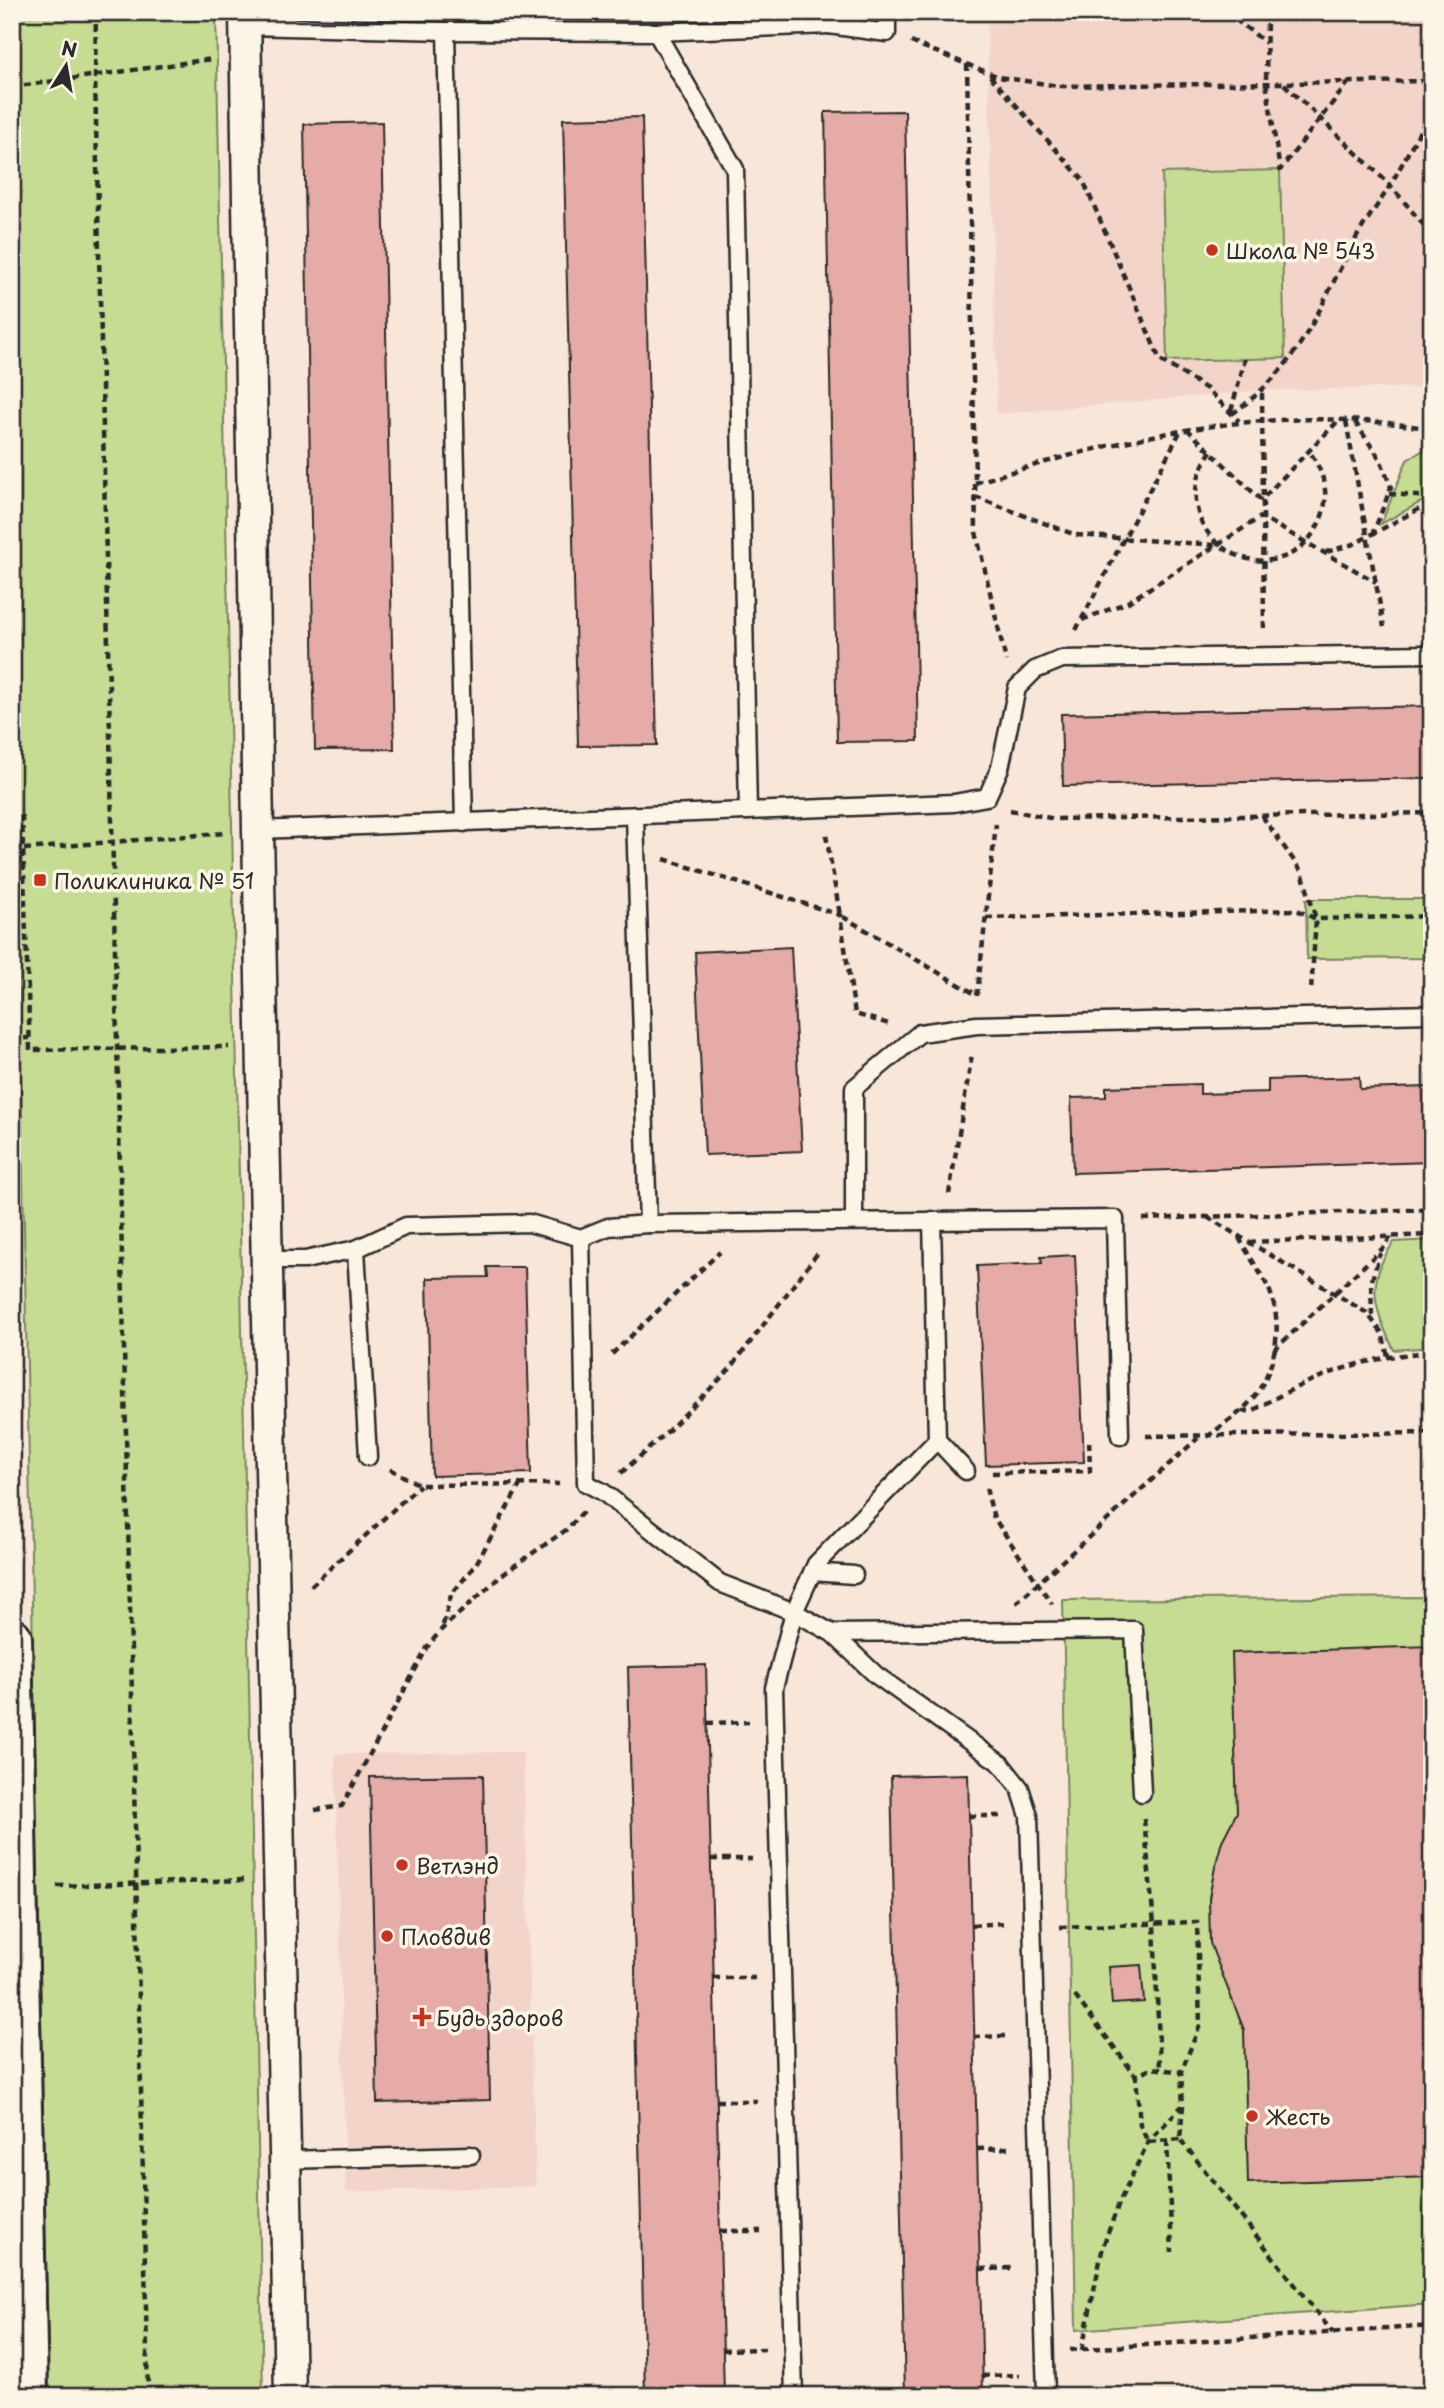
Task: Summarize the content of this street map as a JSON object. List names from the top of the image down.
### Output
{
  "places": {
    "other": [
      "Школа № 543",
      "Ветлэнд",
      "Пловдив",
      "Жесть"
    ],
    "transit": ["Поликлиника № 51"],
    "health": ["Будь здоров"]
  },
  "north": "top"
}
